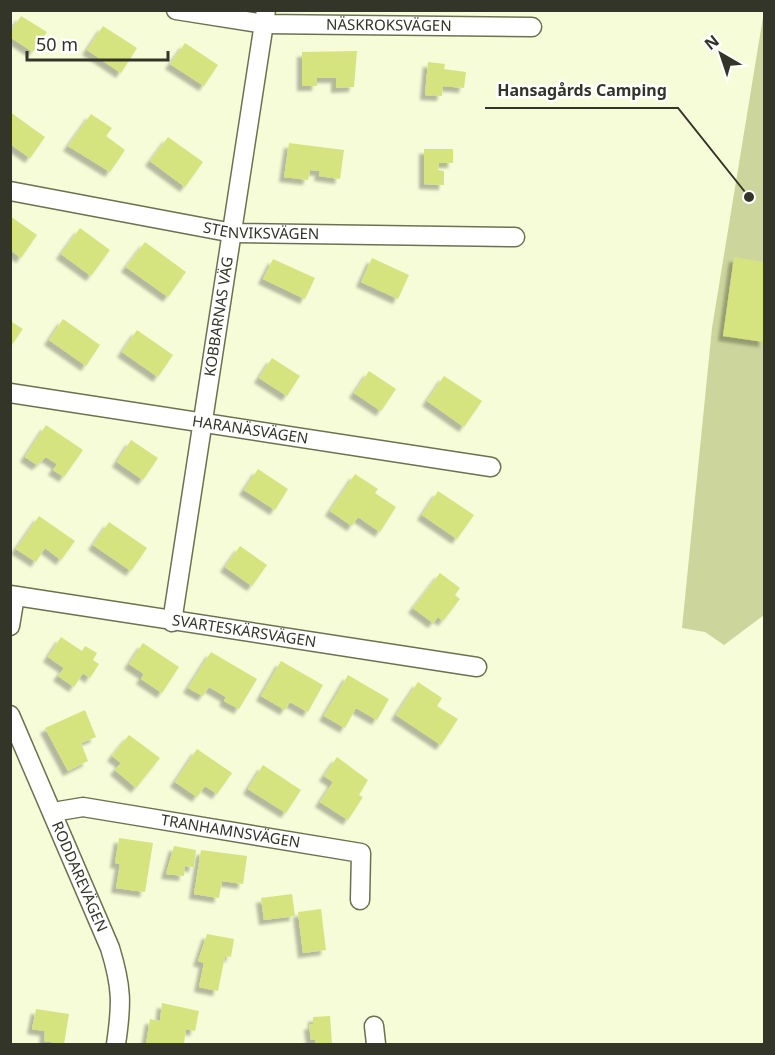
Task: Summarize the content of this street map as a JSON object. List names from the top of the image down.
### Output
{
  "streets": {
    "street": [
      "NÄSKROKSVÄGEN",
      "STENVIKSVÄGEN",
      "KOBBARNAS VÄG",
      "HARANÄSVÄGEN",
      "SVARTESKÄRSVÄGEN",
      "TRANHAMNSVÄGEN",
      "RODDAREVÄGEN"
    ]
  },
  "crossings": [
    ["NÄSKROKSVÄGEN", "KOBBARNAS VÄG"],
    ["STENVIKSVÄGEN", "KOBBARNAS VÄG"],
    ["KOBBARNAS VÄG", "HARANÄSVÄGEN"],
    ["KOBBARNAS VÄG", "SVARTESKÄRSVÄGEN"],
    ["TRANHAMNSVÄGEN", "RODDAREVÄGEN"]
  ],
  "places": ["Hansagårds Camping"],
  "scale_bar": "50 m",
  "north": "top left"
}
